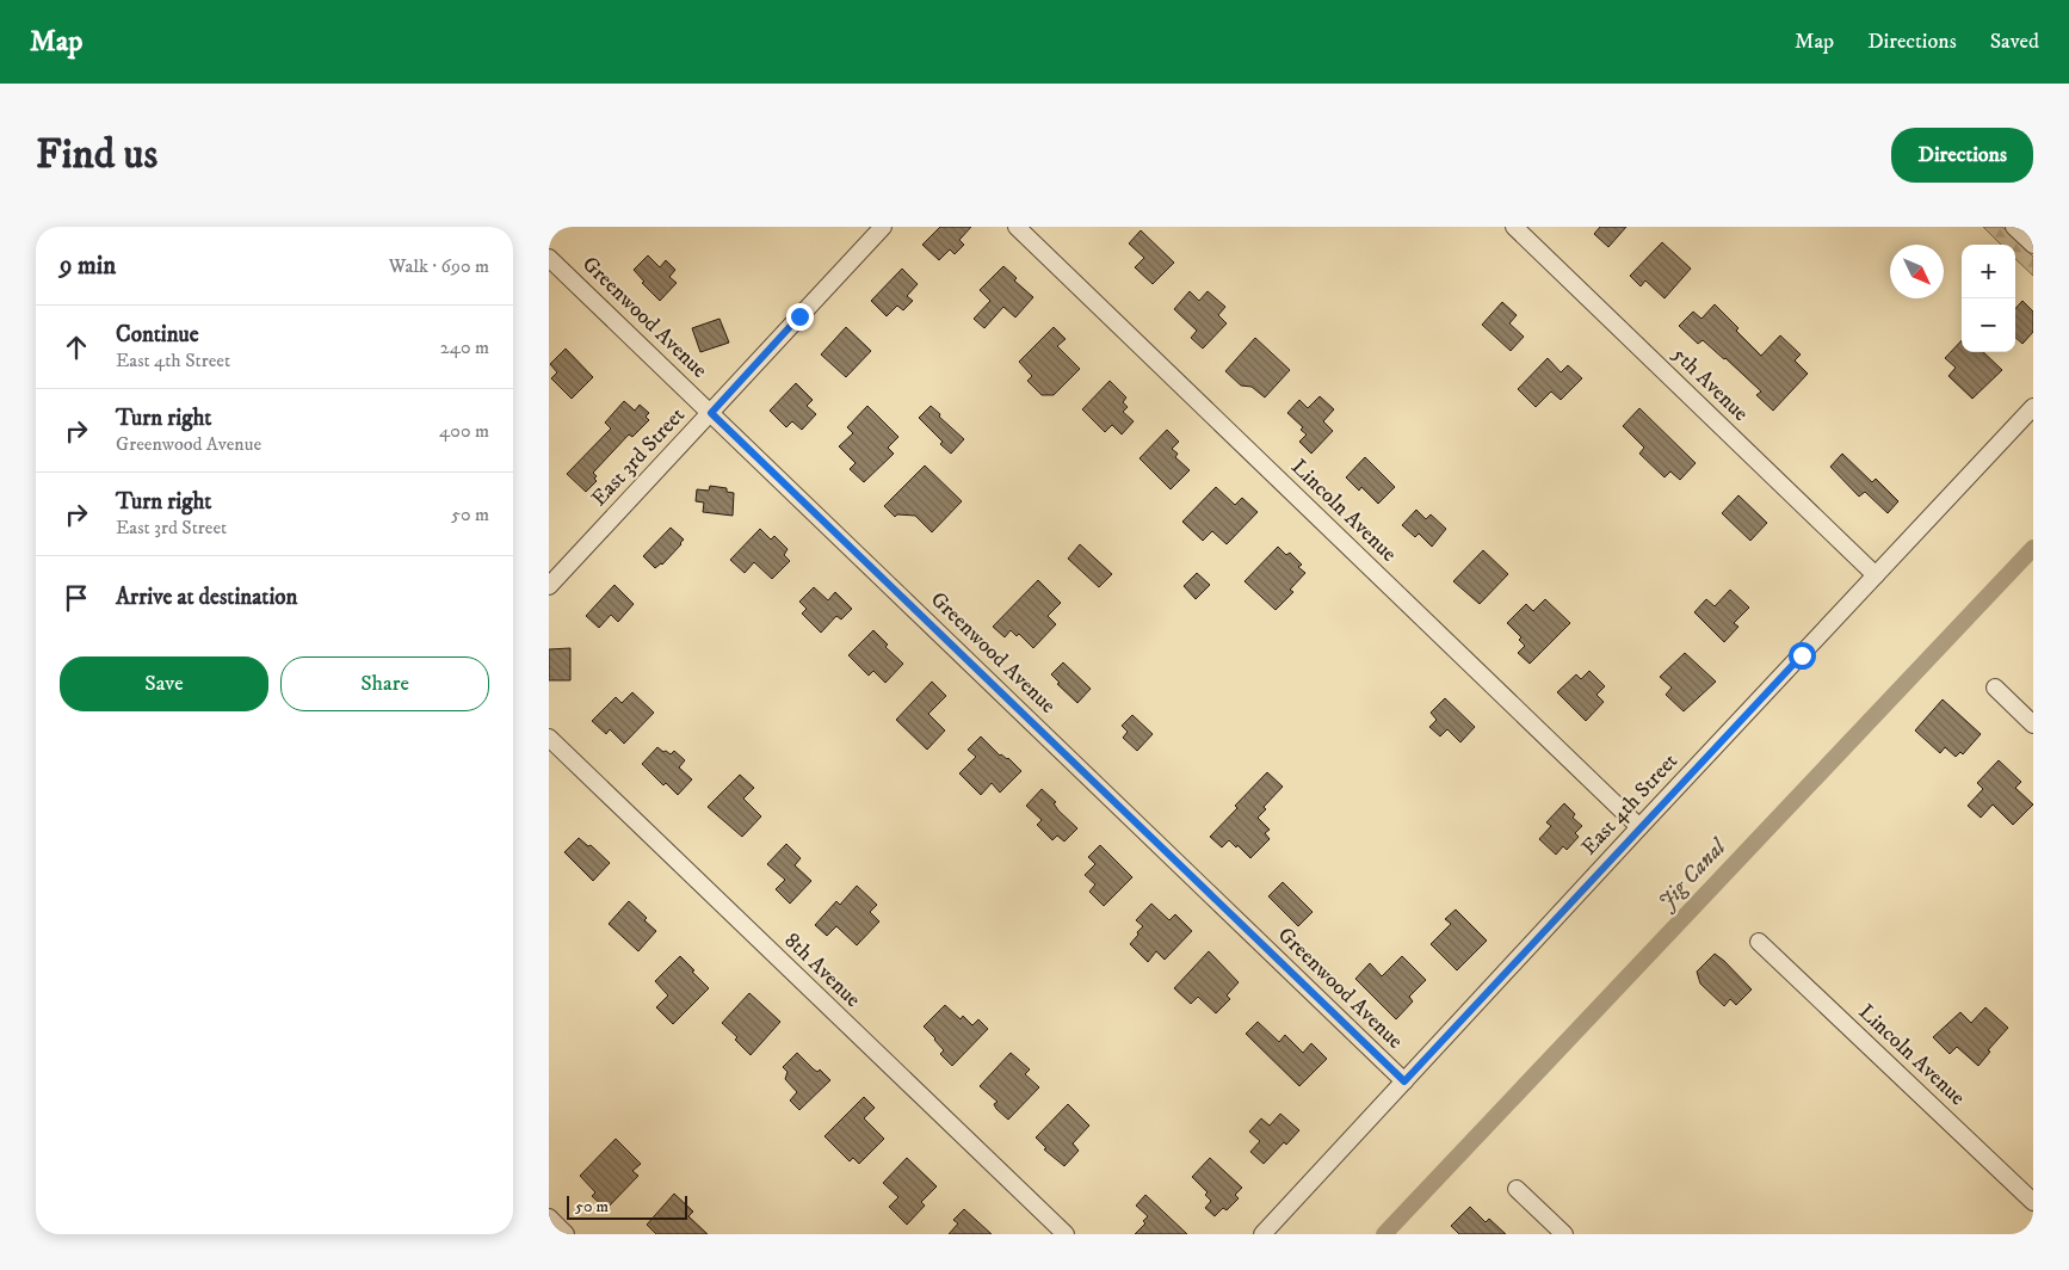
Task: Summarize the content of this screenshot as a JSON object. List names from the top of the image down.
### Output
{
  "streets": {
    "street": [
      "Greenwood Avenue",
      "5th Avenue",
      "East 3rd Street",
      "Lincoln Avenue",
      "East 4th Street",
      "8th Avenue"
    ]
  },
  "crossings": [
    ["Greenwood Avenue", "East 3rd Street"],
    ["Greenwood Avenue", "East 4th Street"],
    ["5th Avenue", "East 4th Street"],
    ["Lincoln Avenue", "East 4th Street"]
  ],
  "water": ["Jig Canal"],
  "scale_bar": "50 m",
  "north": "bottom right",
  "page": {
    "header": "Map",
    "nav": ["Map", "Directions", "Saved"],
    "buttons": [
      "Directions",
      ["Save", "Share"]
    ],
    "title": "Find us",
    "heading": ["9 min", "Walk · 690 m"],
    "map_buttons": ["+", "−"],
    "list": [
      ["Continue", "East 4th Street", "240 m"],
      ["Turn right", "Greenwood Avenue", "400 m"],
      ["Turn right", "East 3rd Street", "50 m"],
      "Arrive at destination"
    ],
    "scale": "50 m"
  }
}
